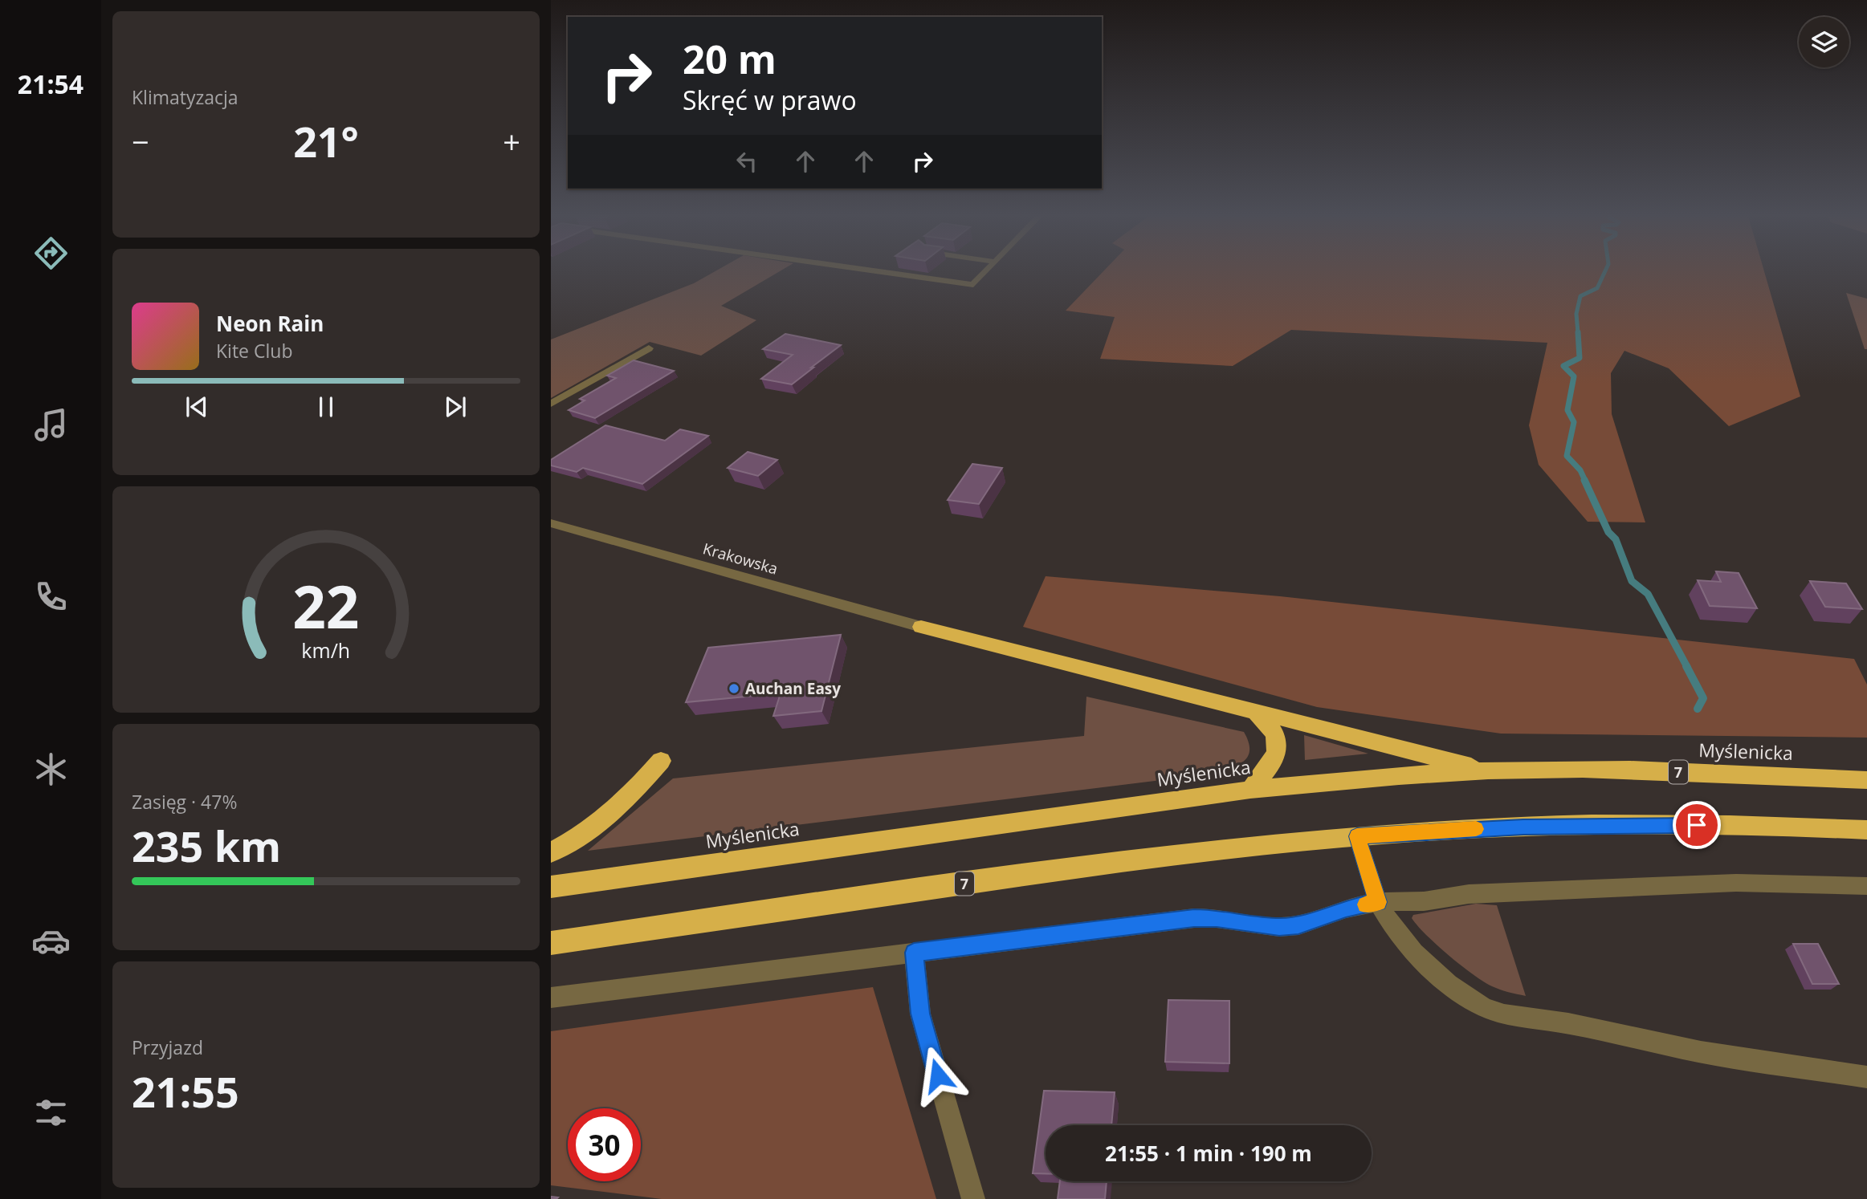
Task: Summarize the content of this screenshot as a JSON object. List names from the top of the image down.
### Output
{
  "streets": {
    "highway": ["Myślenicka", "7"],
    "street": ["Krakowska"]
  },
  "places": ["Auchan Easy"],
  "page": {
    "tabs": "21:54",
    "tile": [
      "Klimatyzacja",
      ["Zasięg · 47%", "235 km"],
      ["Przyjazd", "21:55"]
    ],
    "turn": ["20 m", "Skręć w prawo"],
    "heat": ["−", "21°", "+"],
    "song": ["Neon Rain", "Kite Club"],
    "limit": "30",
    "trip": "21:55 · 1 min · 190 m",
    "gauge": ["22", "km/h"]
  }
}
